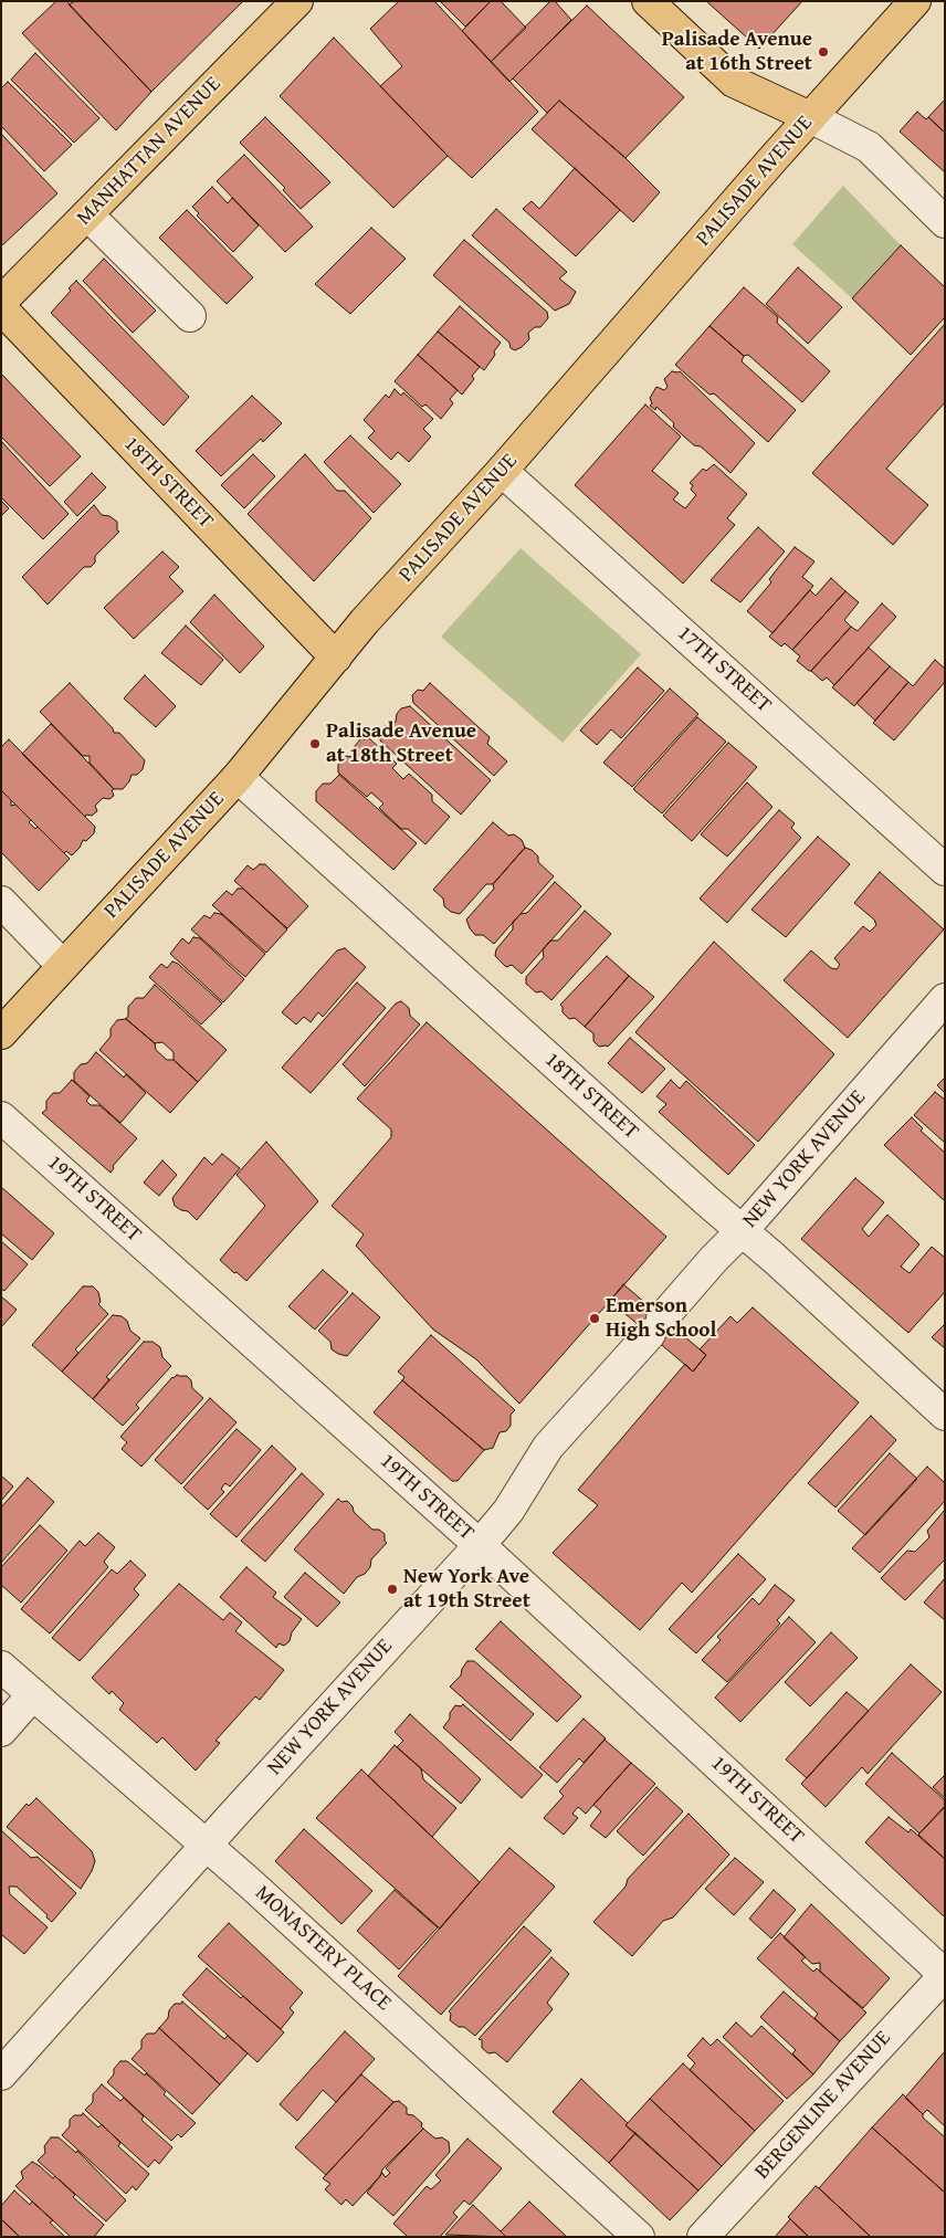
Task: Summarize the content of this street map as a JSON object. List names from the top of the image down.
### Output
{
  "streets": {
    "main road": ["MANHATTAN AVENUE", "PALISADE AVENUE", "18TH STREET"],
    "street": [
      "17TH STREET",
      "NEW YORK AVENUE",
      "19TH STREET",
      "MONASTERY PLACE",
      "BERGENLINE AVENUE"
    ]
  },
  "crossings": [
    ["PALISADE AVENUE", "18TH STREET"],
    ["PALISADE AVENUE", "17TH STREET"],
    ["18TH STREET", "NEW YORK AVENUE"],
    ["NEW YORK AVENUE", "19TH STREET"],
    ["NEW YORK AVENUE", "MONASTERY PLACE"],
    ["19TH STREET", "BERGENLINE AVENUE"]
  ],
  "places": [
    "Palisade Avenue at 16th Street",
    "Palisade Avenue at 18th Street",
    "Emerson High School",
    "New York Ave at 19th Street"
  ]
}
